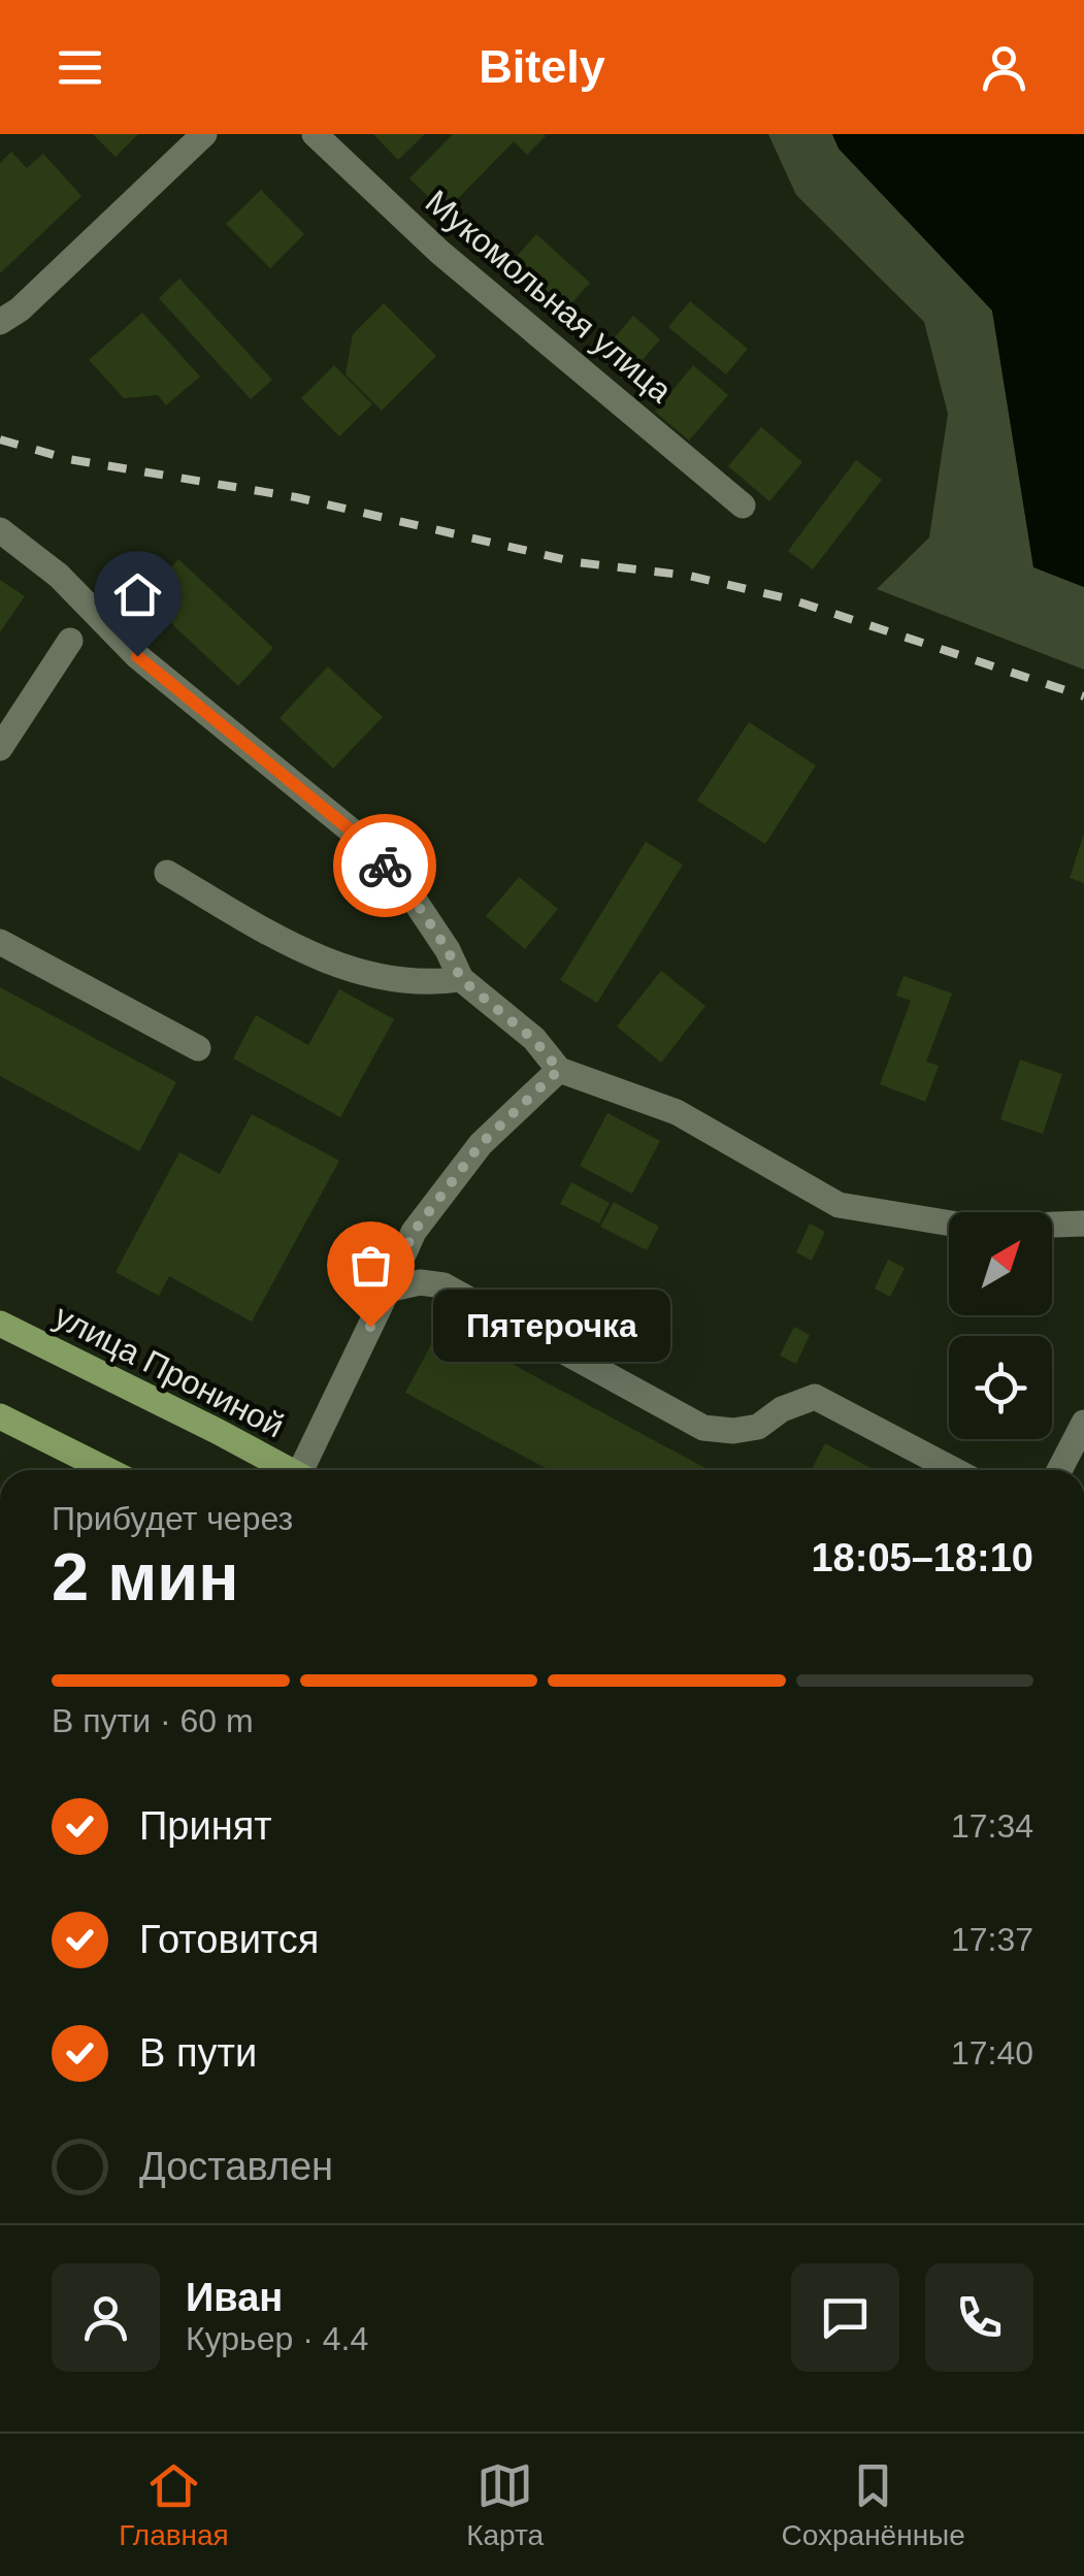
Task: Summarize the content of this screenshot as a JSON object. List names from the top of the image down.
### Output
{
  "streets": {
    "main road": ["улица Прониной"],
    "street": ["Мукомольная улица"]
  },
  "places": ["Пятерочка"],
  "north": "top right",
  "page": {
    "header": "Bitely",
    "bubble": "Пятерочка",
    "heading": ["2 мин", "Прибудет через", "18:05–18:10"],
    "panel": ["Иван", "Курьер · 4.4"],
    "bar": "В пути · 60 m",
    "list": [
      ["Принят", "17:34"],
      ["Готовится", "17:37"],
      ["В пути", "17:40"],
      "Доставлен"
    ],
    "tabs": ["Главная", "Карта", "Сохранённые"]
  }
}
